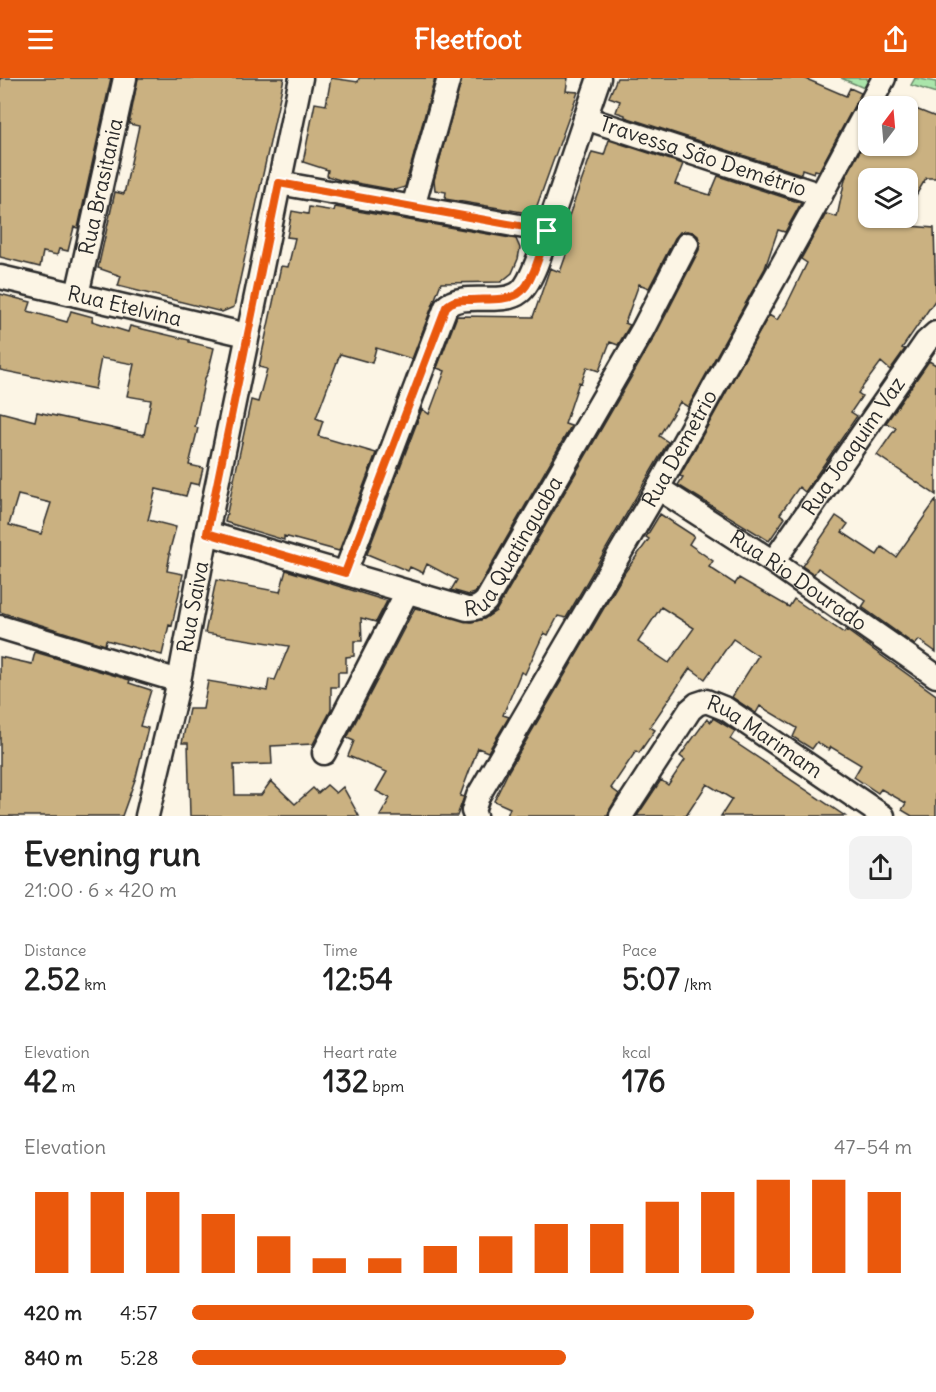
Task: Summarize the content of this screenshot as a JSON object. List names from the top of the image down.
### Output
{
  "streets": {
    "street": [
      "Travessa São Demétrio",
      "Rua Brasitania",
      "Rua Etelvina",
      "Rua Joaquim Vaz",
      "Rua Demetrio",
      "Rua Quatinguaba",
      "Rua Rio Dourado",
      "Rua Saiva",
      "Rua Marimam"
    ]
  },
  "crossings": [
    ["Travessa São Demétrio", "Rua Demetrio"],
    ["Rua Brasitania", "Rua Etelvina"],
    ["Rua Etelvina", "Rua Saiva"],
    ["Rua Joaquim Vaz", "Rua Rio Dourado"],
    ["Rua Demetrio", "Rua Rio Dourado"],
    ["Rua Quatinguaba", "Rua Saiva"]
  ],
  "north": "top",
  "page": {
    "header": "Fleetfoot",
    "heading": ["Evening run", "21:00 · 6 × 420 m"],
    "stats": [
      ["Distance", "2.52 km"],
      ["Time", "12:54"],
      ["Pace", "5:07 /km"],
      ["Elevation", "42 m"],
      ["Heart rate", "132 bpm"],
      ["kcal", "176"]
    ],
    "chart": ["Elevation", "47–54 m"],
    "list": [
      {
        "name": "420 m",
        "note": "4:57"
      },
      {
        "name": "840 m",
        "note": "5:28"
      }
    ]
  }
}
